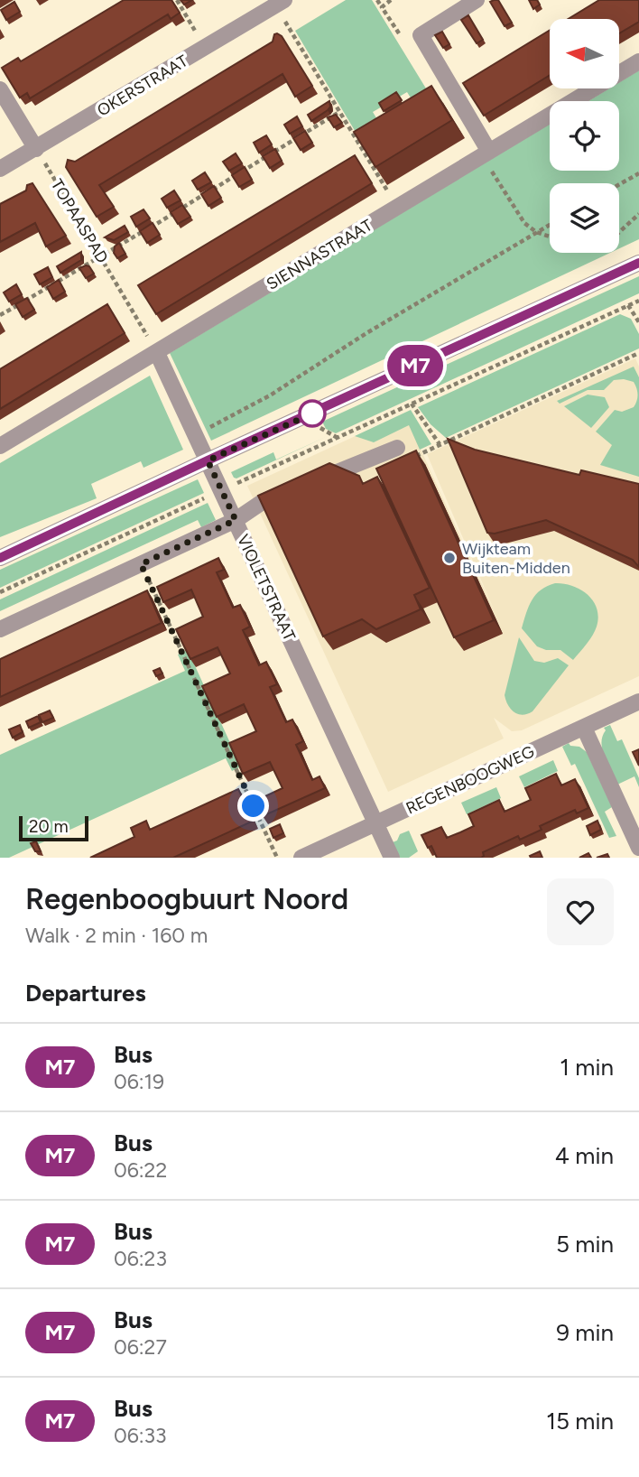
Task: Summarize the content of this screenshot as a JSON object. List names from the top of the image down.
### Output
{
  "streets": {
    "street": [
      "OKERSTRAAT",
      "SIENNASTRAAT",
      "VIOLETSTRAAT",
      "REGENBOOGWEG"
    ],
    "path": ["TOPAASPAD"]
  },
  "crossings": [
    ["OKERSTRAAT", "TOPAASPAD"],
    ["TOPAASPAD", "SIENNASTRAAT"],
    ["TOPAASPAD", "VIOLETSTRAAT"],
    ["SIENNASTRAAT", "VIOLETSTRAAT"],
    ["VIOLETSTRAAT", "REGENBOOGWEG"]
  ],
  "places": ["Wijkteam Buiten-Midden"],
  "lines": ["bus line M7"],
  "scale_bar": "20 m",
  "north": "left",
  "page": {
    "on_map": "M7",
    "scale": "20 m",
    "heading": [
      ["Regenboogbuurt Noord", "Walk · 2 min · 160 m"],
      "Departures"
    ],
    "list": [
      {
        "mark": "M7",
        "name": "Bus",
        "note": "06:19",
        "value": "1 min"
      },
      {
        "mark": "M7",
        "name": "Bus",
        "note": "06:22",
        "value": "4 min"
      },
      {
        "mark": "M7",
        "name": "Bus",
        "note": "06:23",
        "value": "5 min"
      },
      {
        "mark": "M7",
        "name": "Bus",
        "note": "06:27",
        "value": "9 min"
      },
      {
        "mark": "M7",
        "name": "Bus",
        "note": "06:33",
        "value": "15 min"
      }
    ]
  }
}
